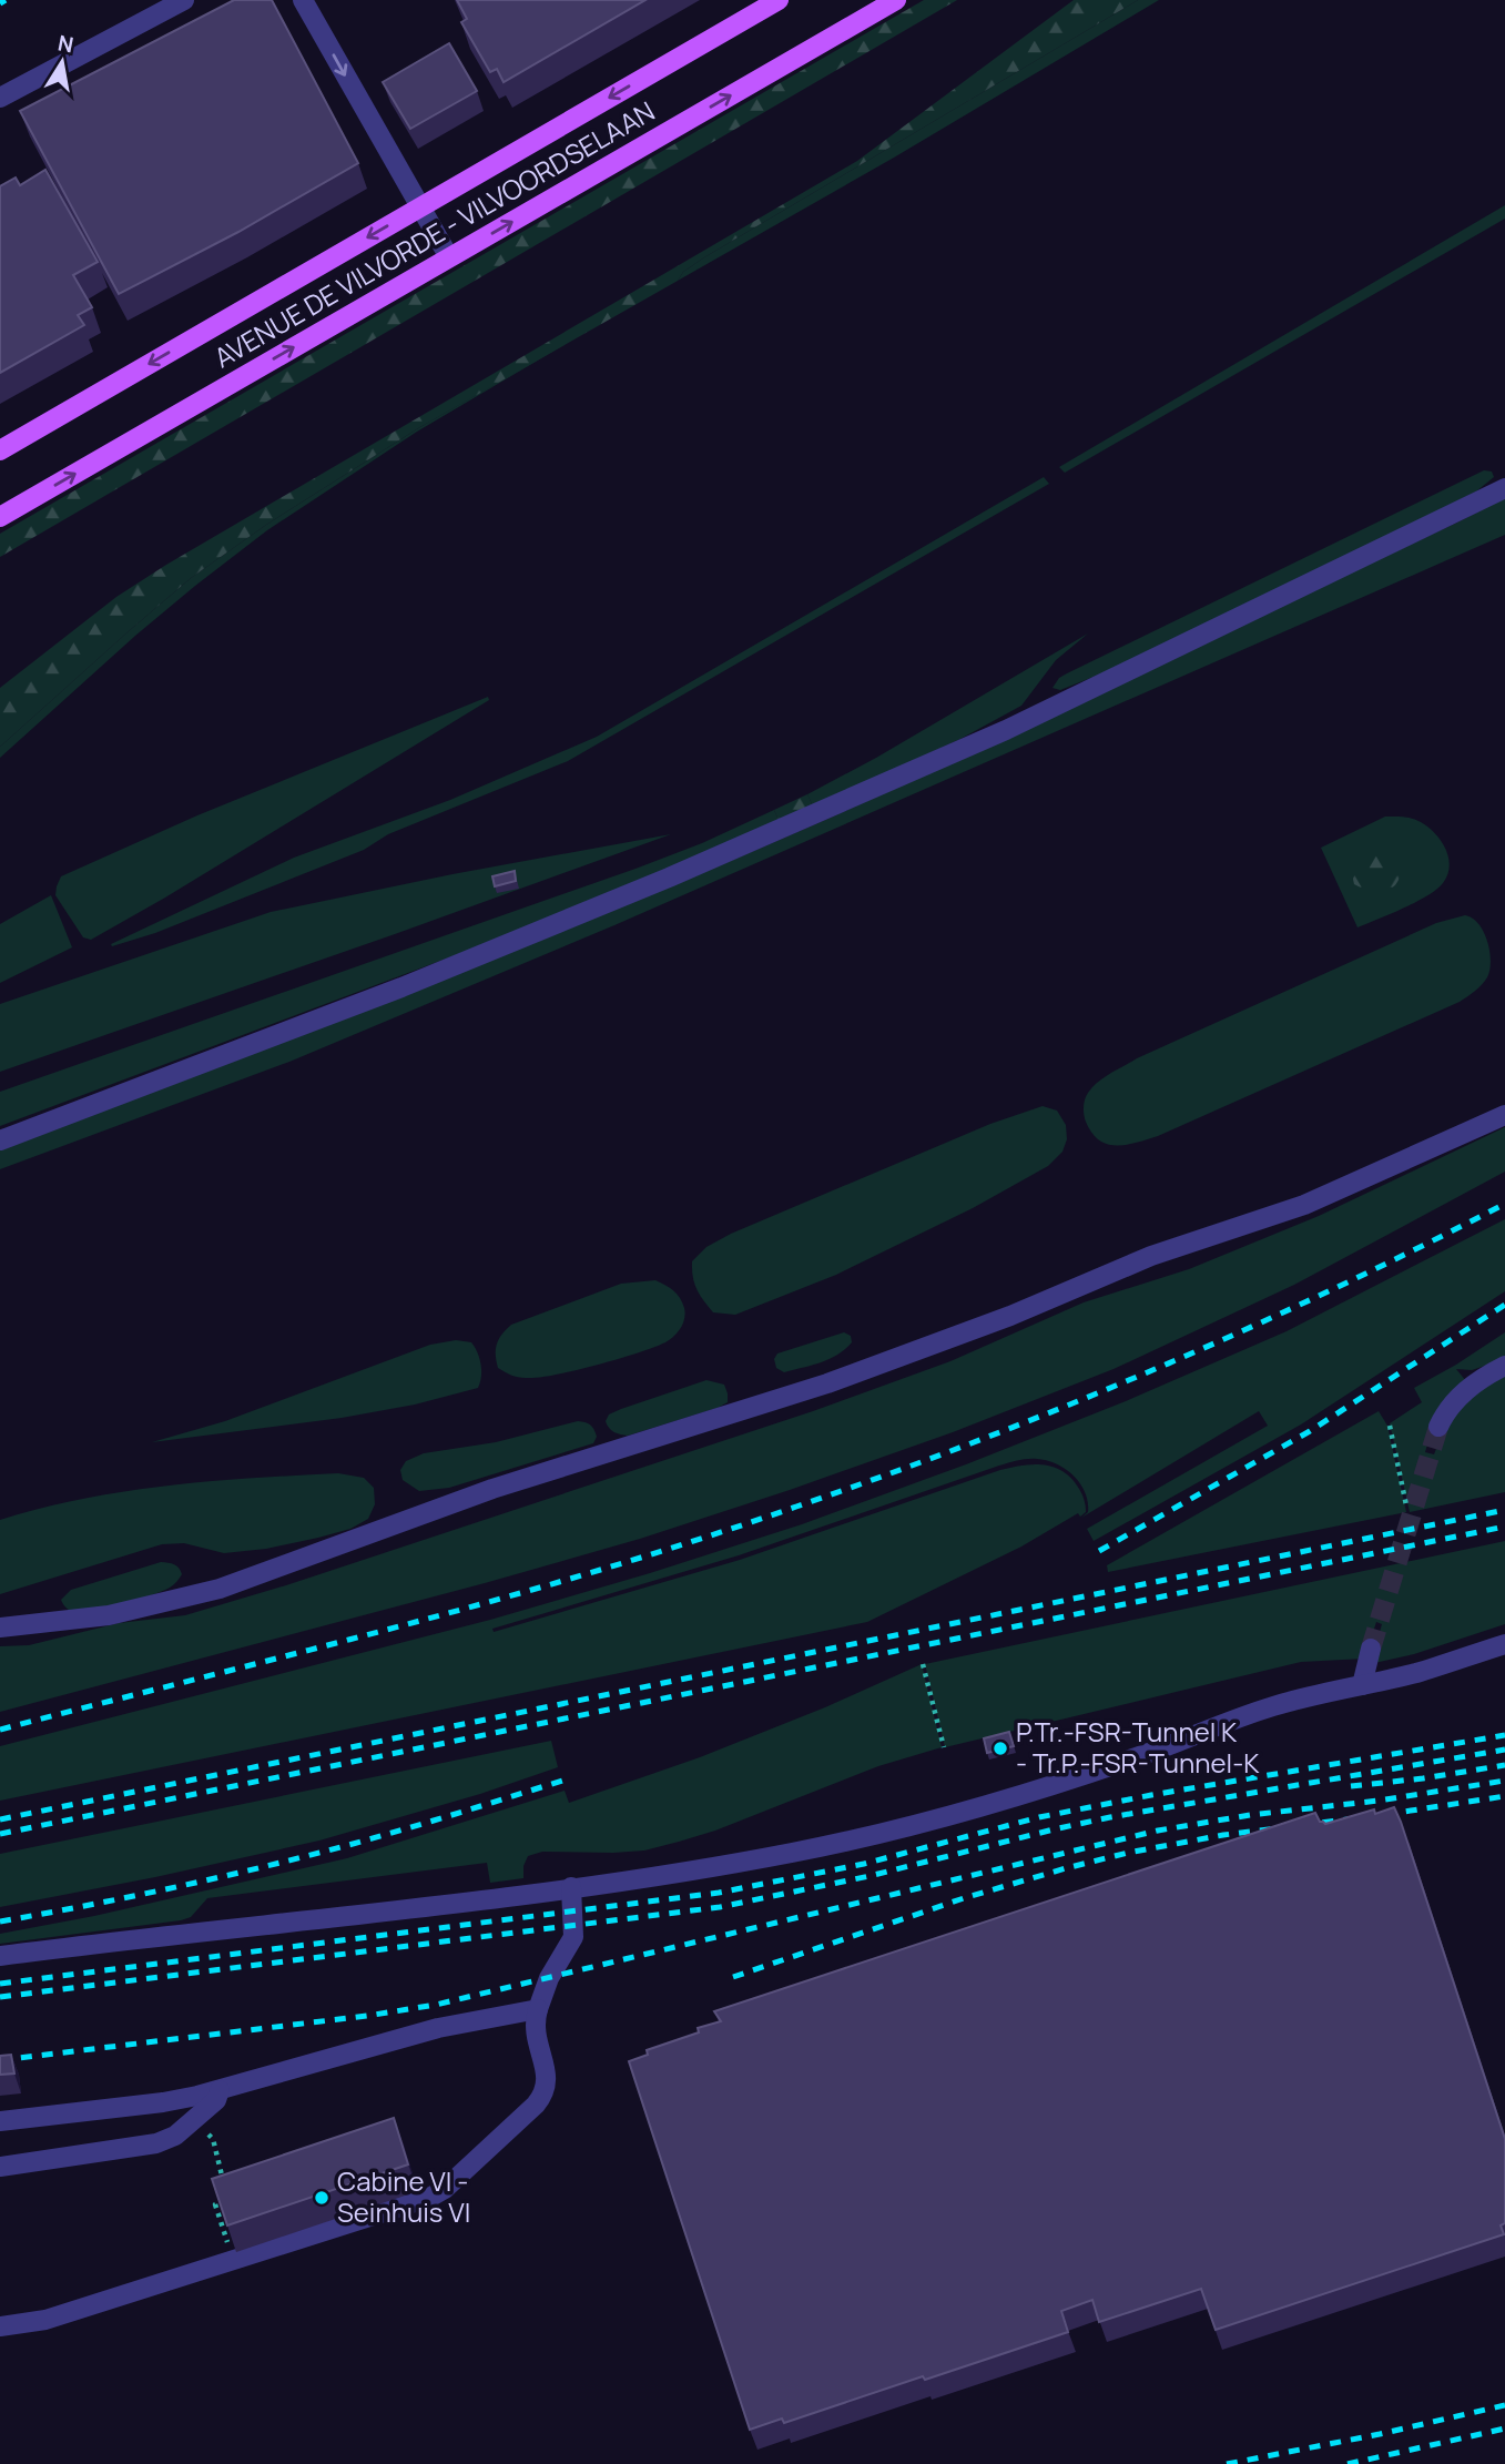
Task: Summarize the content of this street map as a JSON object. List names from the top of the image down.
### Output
{
  "streets": {
    "main road": ["AVENUE DE VILVORDE - VILVOORDSELAAN"]
  },
  "places": ["P.Tr.-FSR-Tunnel K - Tr.P.-FSR-Tunnel-K", "Cabine VI - Seinhuis VI"],
  "north": "top"
}
